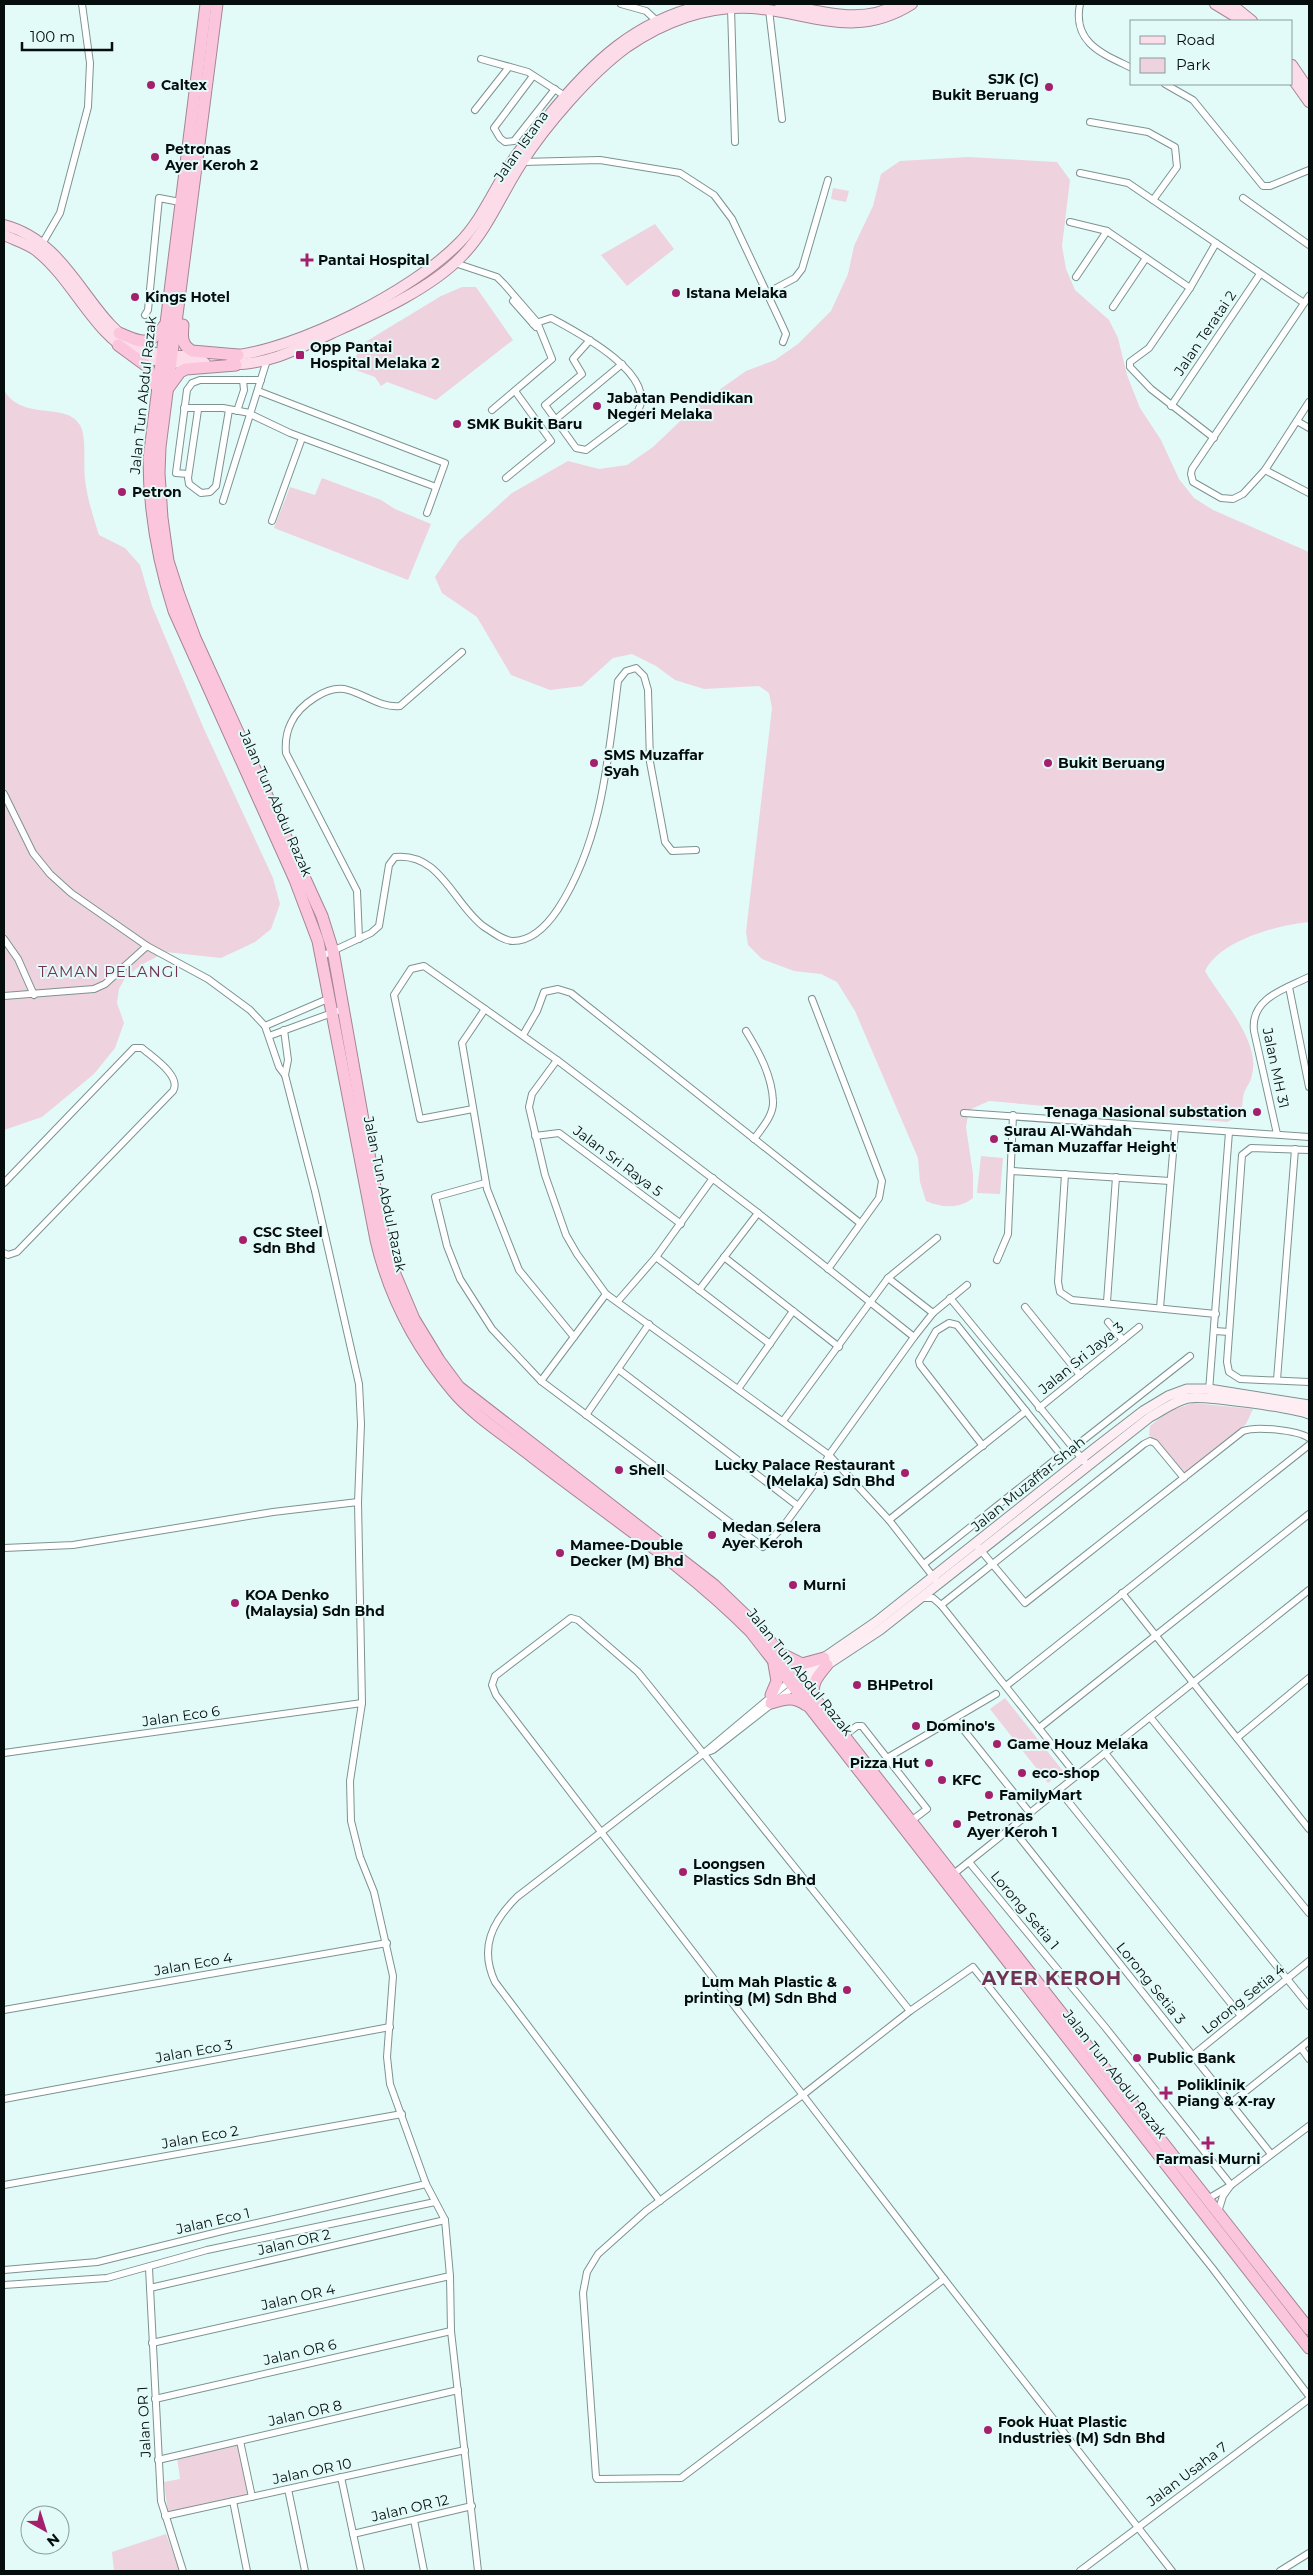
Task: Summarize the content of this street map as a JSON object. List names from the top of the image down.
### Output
{
  "streets": {
    "highway": ["Jalan Tun Abdul Razak"],
    "main road": ["Jalan Istana", "Jalan Muzaffar Shah"],
    "street": [
      "Jalan Teratai 2",
      "Jalan MH 31",
      "Jalan Sri Raya 5",
      "Jalan Sri Jaya 3",
      "Jalan Eco 6",
      "Lorong Setia 1",
      "Jalan Eco 4",
      "Lorong Setia 3",
      "Lorong Setia 4",
      "Jalan Eco 3",
      "Jalan Eco 2",
      "Jalan Eco 1",
      "Jalan OR 2",
      "Jalan OR 4",
      "Jalan OR 6",
      "Jalan OR 8",
      "Jalan OR 1",
      "Jalan OR 10",
      "Jalan Usaha 7",
      "Jalan OR 12"
    ]
  },
  "crossings": [
    ["Jalan Istana", "Jalan Tun Abdul Razak"],
    ["Jalan Tun Abdul Razak", "Jalan Muzaffar Shah"],
    ["Lorong Setia 3", "Lorong Setia 4"],
    ["Jalan OR 2", "Jalan OR 1"],
    ["Jalan OR 4", "Jalan OR 1"],
    ["Jalan OR 6", "Jalan OR 1"],
    ["Jalan OR 8", "Jalan OR 1"],
    ["Jalan OR 1", "Jalan OR 10"]
  ],
  "districts": ["TAMAN PELANGI", "AYER KEROH"],
  "places": {
    "other": [
      "Caltex",
      "SJK (C) Bukit Beruang",
      "Petronas Ayer Keroh 2",
      "Istana Melaka",
      "Kings Hotel",
      "Jabatan Pendidikan Negeri Melaka",
      "SMK Bukit Baru",
      "Petron",
      "SMS Muzaffar Syah",
      "Bukit Beruang",
      "Tenaga Nasional substation",
      "Surau Al-Wahdah Taman Muzaffar Height",
      "CSC Steel Sdn Bhd",
      "Shell",
      "Lucky Palace Restaurant (Melaka) Sdn Bhd",
      "Medan Selera Ayer Keroh",
      "Mamee-Double Decker (M) Bhd",
      "Murni",
      "KOA Denko (Malaysia) Sdn Bhd",
      "BHPetrol",
      "Domino's",
      "Game Houz Melaka",
      "Pizza Hut",
      "eco-shop",
      "KFC",
      "FamilyMart",
      "Petronas Ayer Keroh 1",
      "Loongsen Plastics Sdn Bhd",
      "Lum Mah Plastic & printing (M) Sdn Bhd",
      "Public Bank",
      "Fook Huat Plastic Industries (M) Sdn Bhd"
    ],
    "health": ["Pantai Hospital", "Poliklinik Piang & X-ray", "Farmasi Murni"],
    "transit": ["Opp Pantai Hospital Melaka 2"]
  },
  "legend": ["Road", "Park"],
  "scale_bar": "100 m",
  "north": "bottom right"
}
